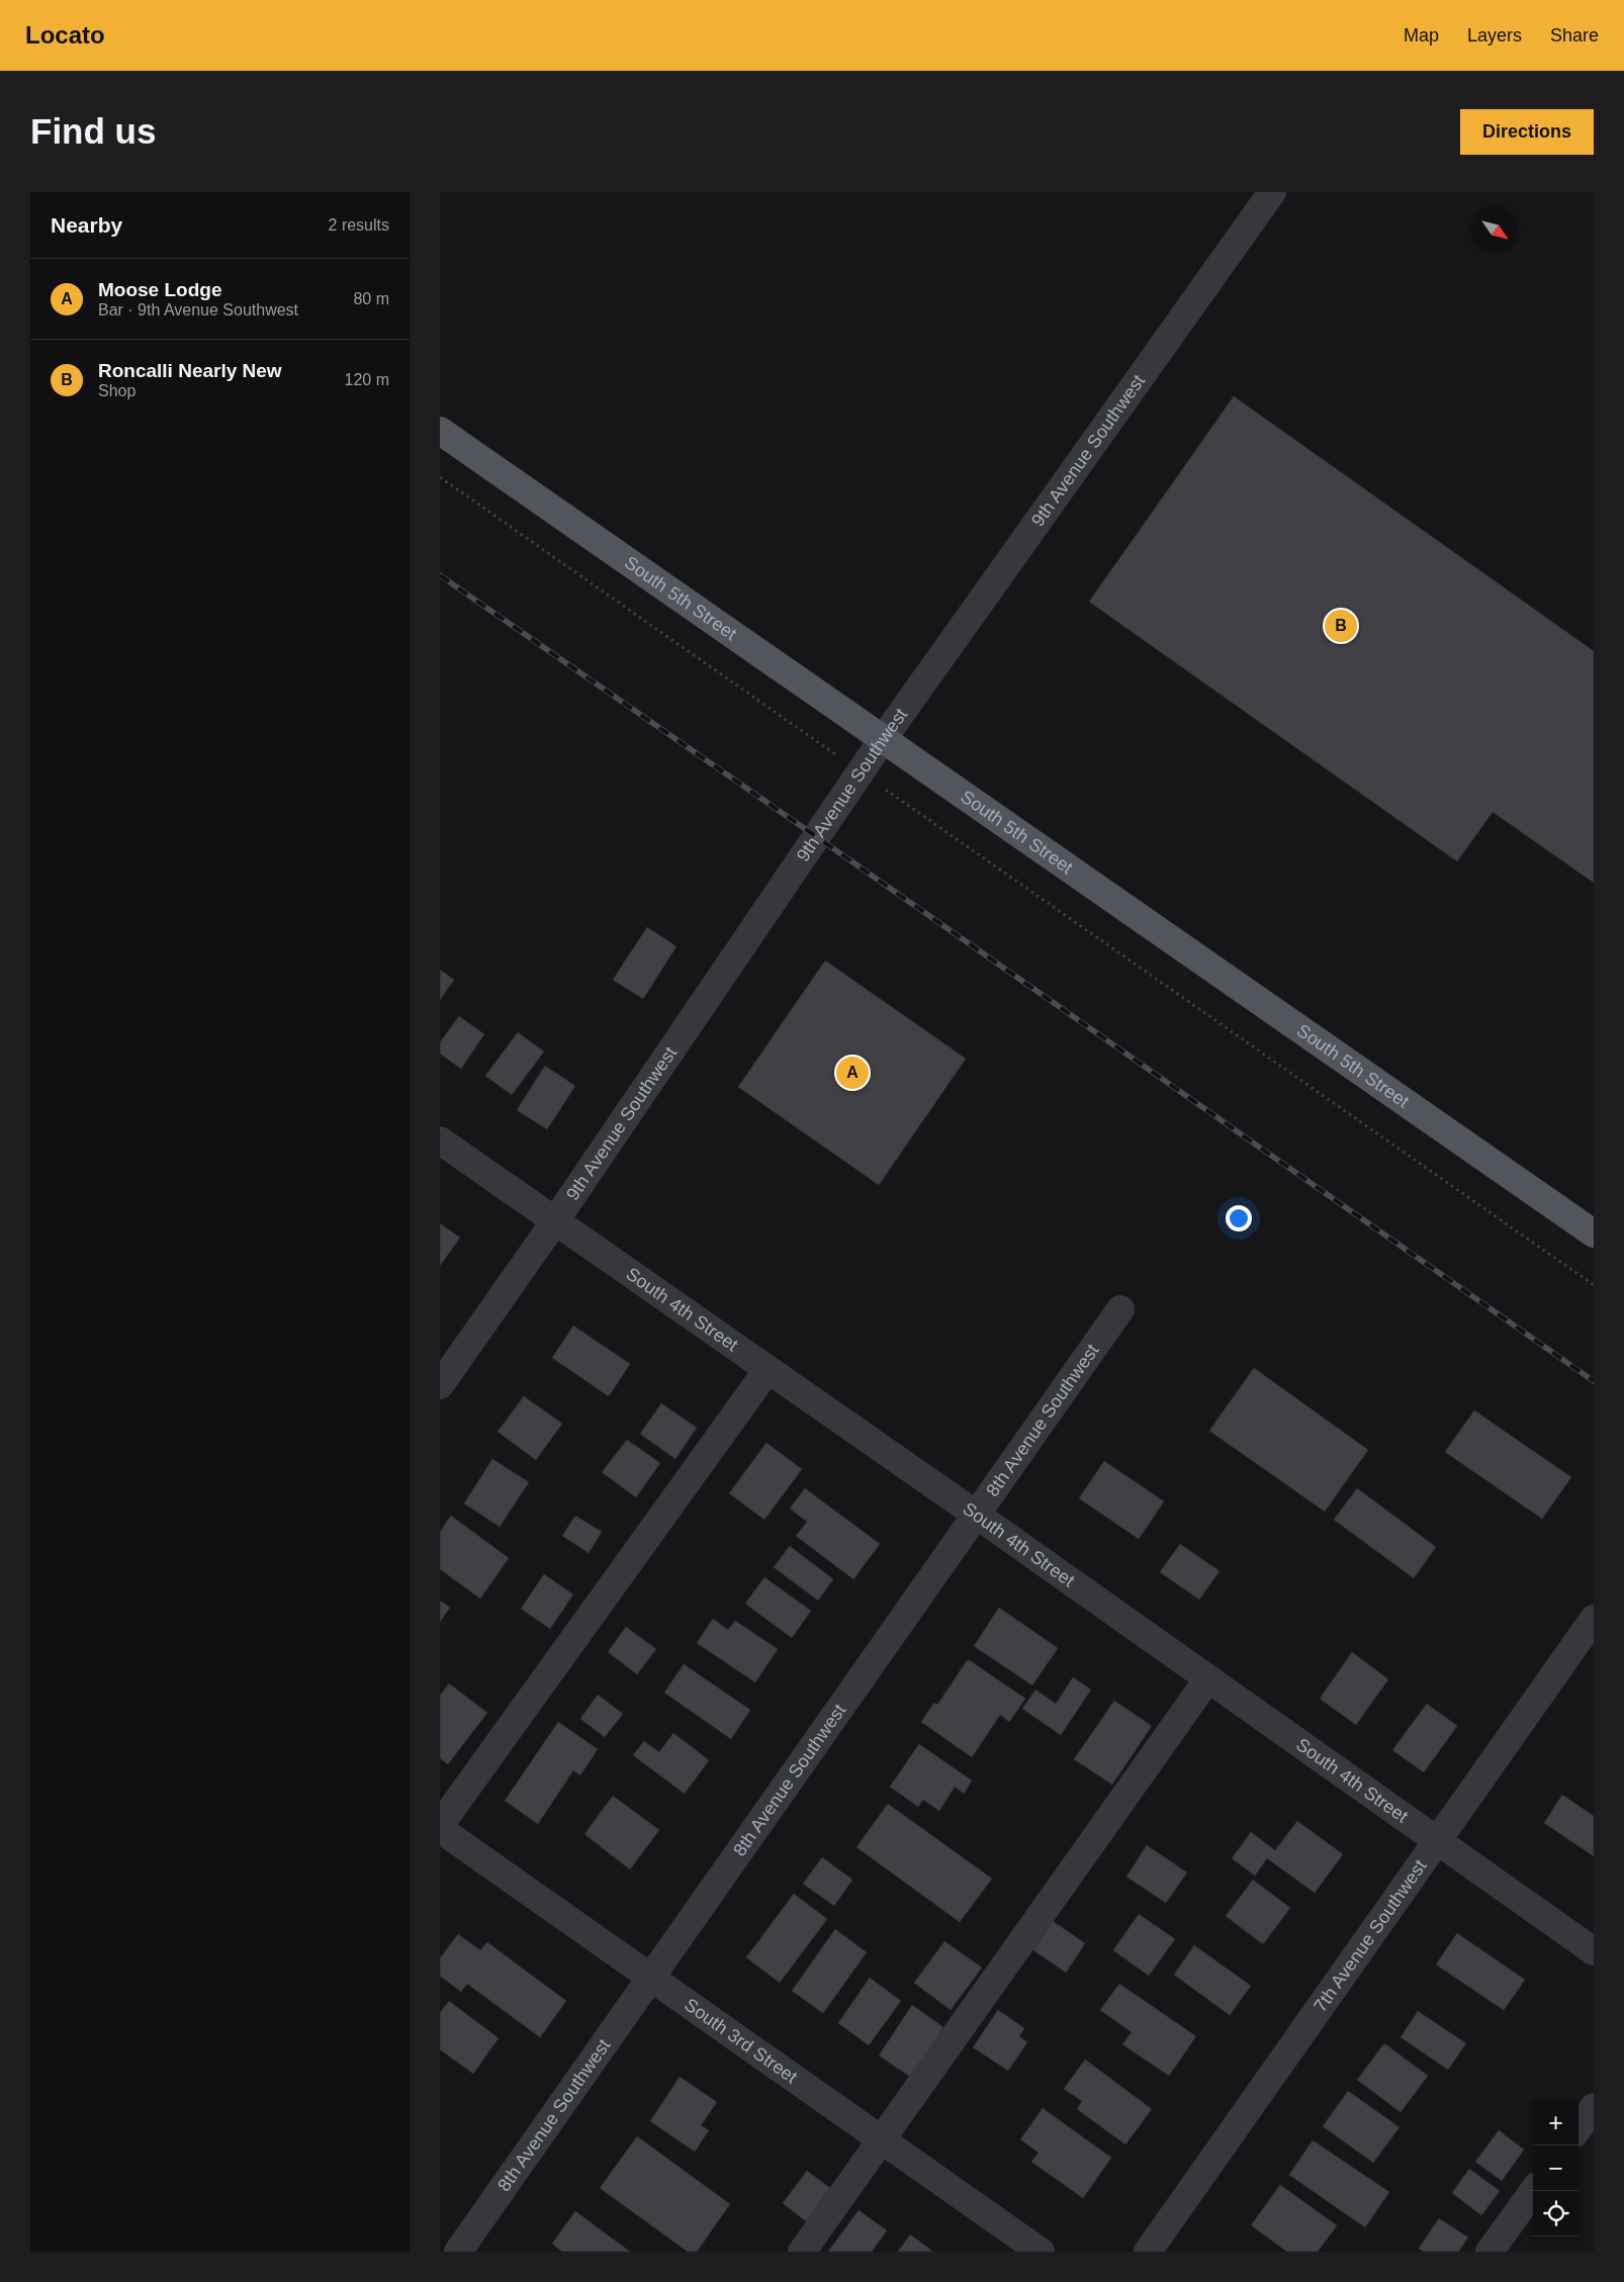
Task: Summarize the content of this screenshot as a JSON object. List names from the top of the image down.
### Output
{
  "streets": {
    "main road": ["South 5th Street"],
    "street": [
      "9th Avenue Southwest",
      "South 4th Street",
      "8th Avenue Southwest",
      "7th Avenue Southwest",
      "South 3rd Street"
    ]
  },
  "crossings": [
    ["9th Avenue Southwest", "South 5th Street"],
    ["9th Avenue Southwest", "South 4th Street"],
    ["South 4th Street", "8th Avenue Southwest"],
    ["South 4th Street", "7th Avenue Southwest"],
    ["8th Avenue Southwest", "South 3rd Street"]
  ],
  "north": "bottom right",
  "page": {
    "header": "Locato",
    "nav": ["Map", "Layers", "Share"],
    "buttons": "Directions",
    "title": "Find us",
    "heading": ["Nearby", "2 results"],
    "list": [
      {
        "mark": "A",
        "name": "Moose Lodge",
        "note": "Bar · 9th Avenue Southwest",
        "value": "80 m"
      },
      {
        "mark": "B",
        "name": "Roncalli Nearly New",
        "note": "Shop",
        "value": "120 m"
      }
    ],
    "pins": ["B", "A"],
    "map_buttons": ["+", "−"]
  }
}
